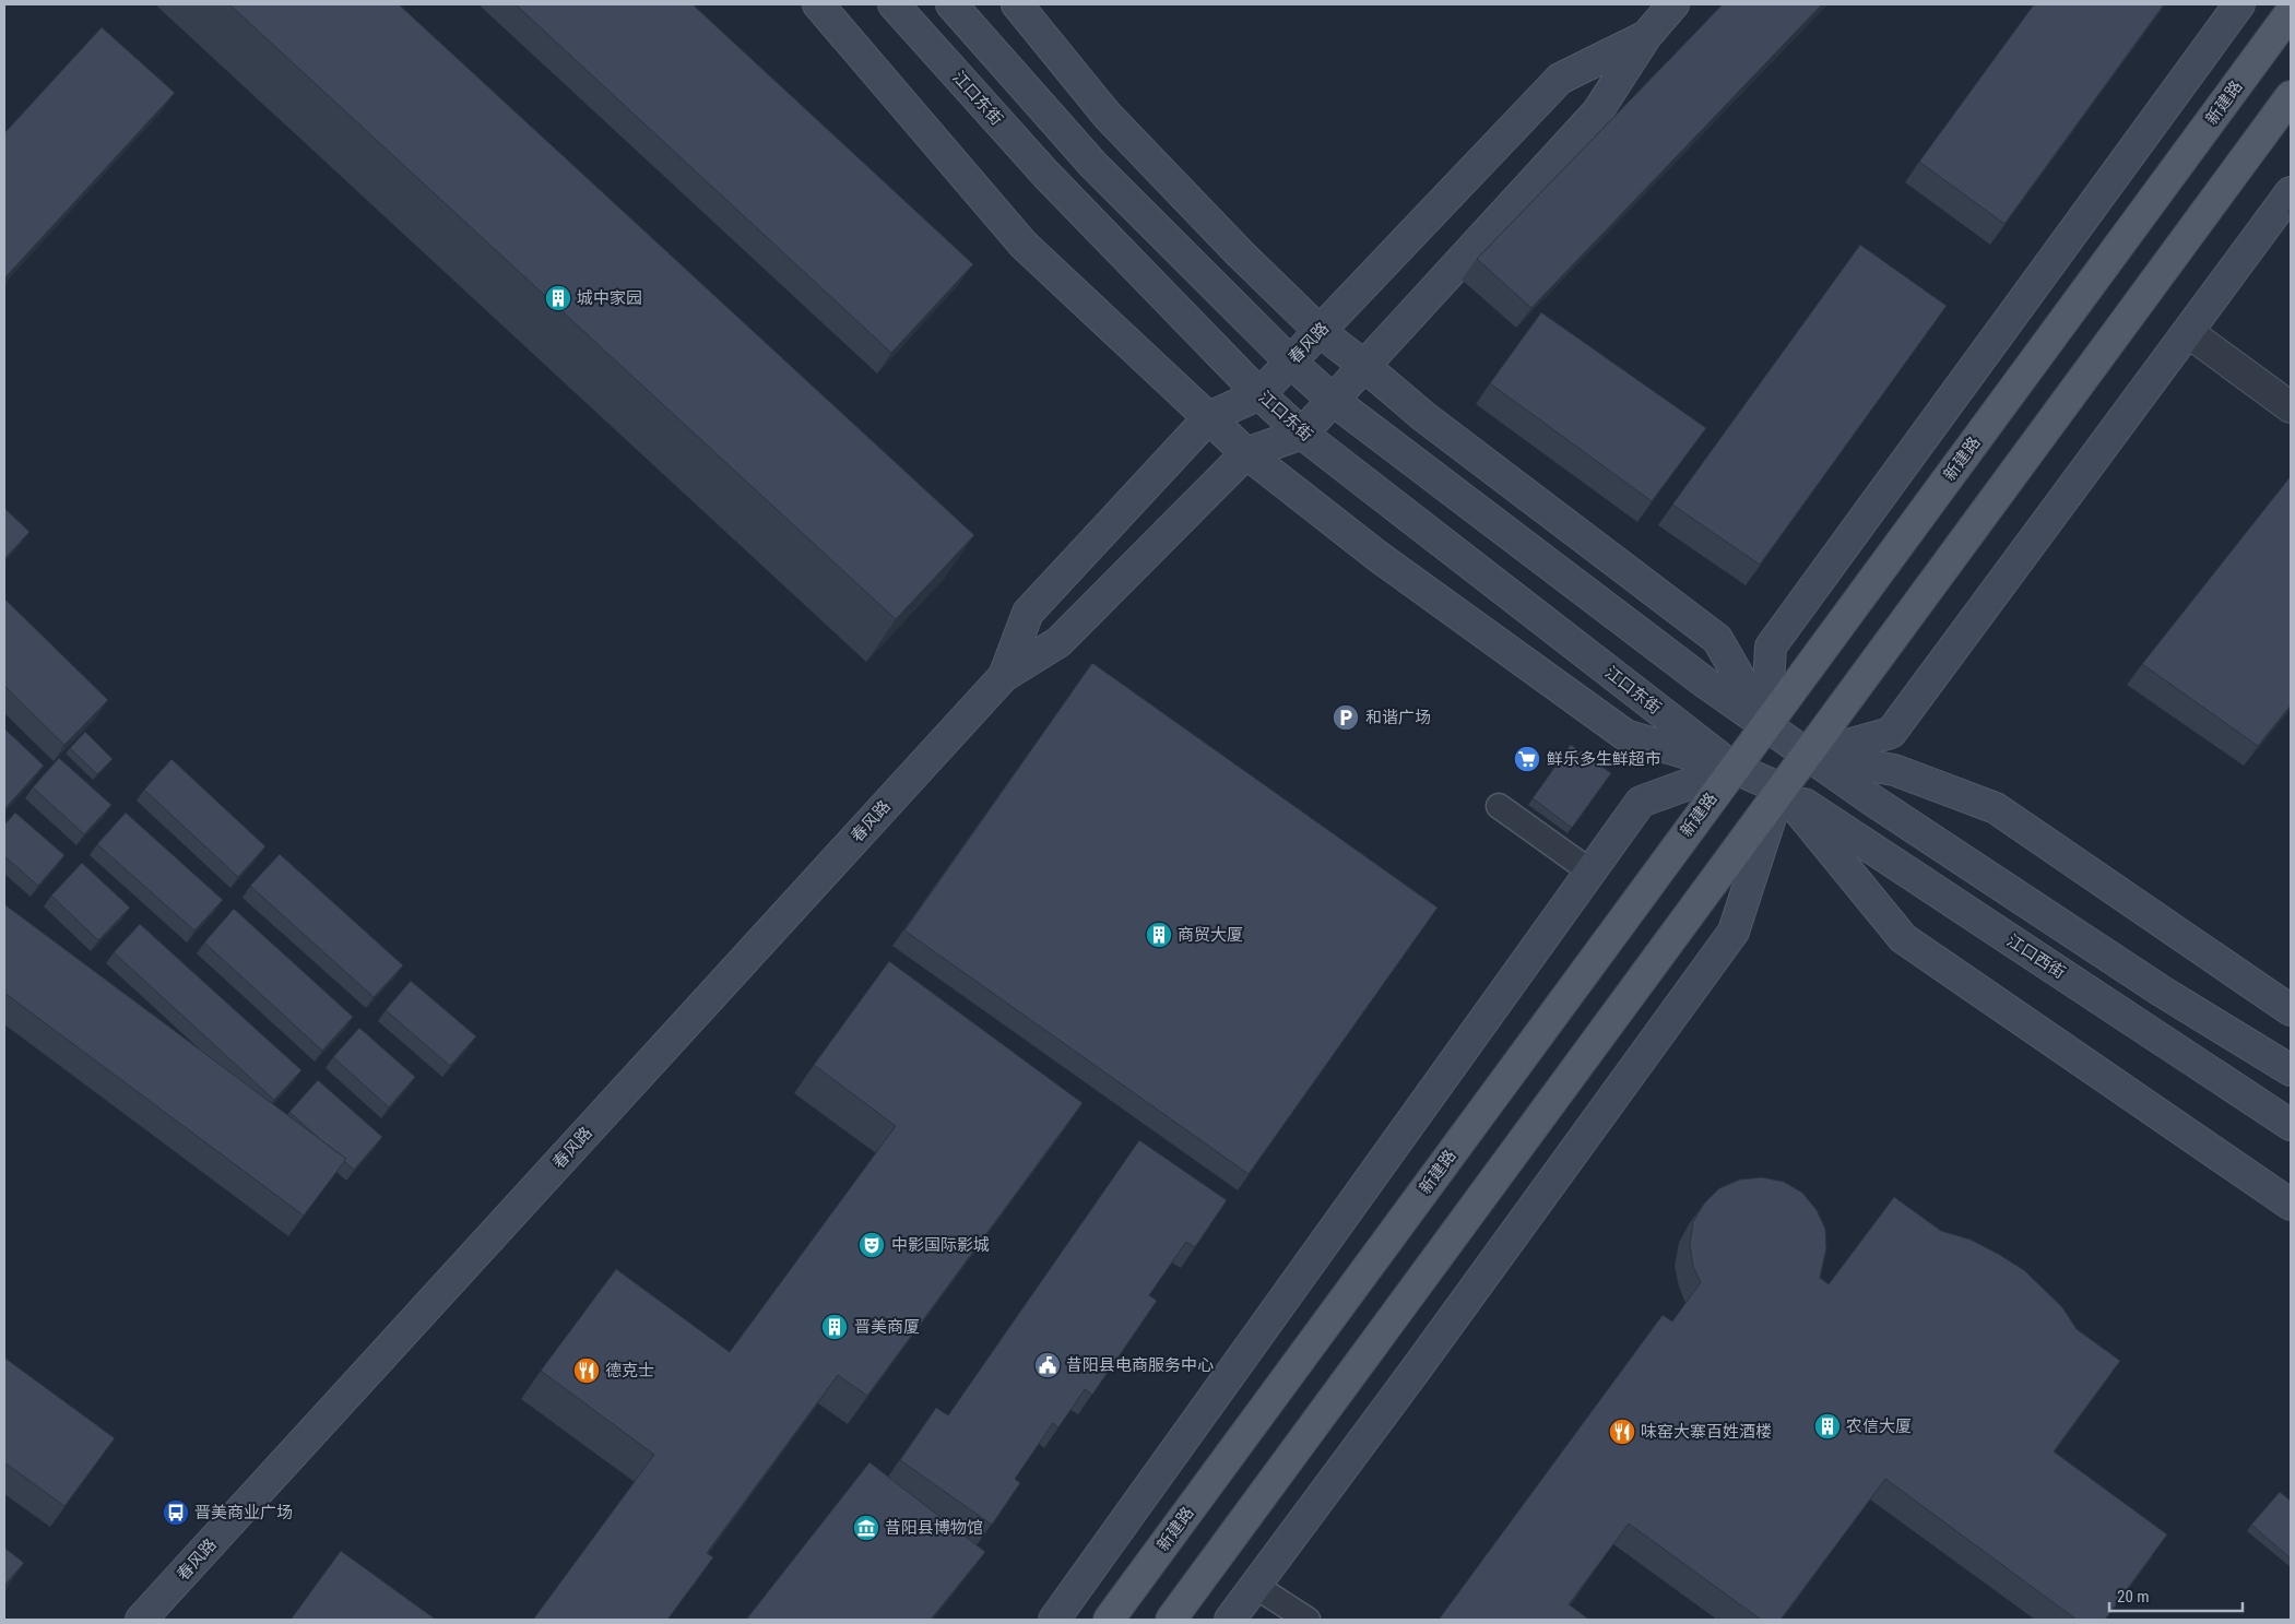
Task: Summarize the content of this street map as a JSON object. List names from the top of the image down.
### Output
{
  "streets": {
    "main road": [
      "江口东街",
      "新建路",
      "春风路",
      "江口西街"
    ]
  },
  "crossings": [
    ["江口东街", "新建路"],
    ["江口东街", "春风路"],
    ["江口东街", "江口西街"],
    ["新建路", "江口西街"]
  ],
  "places": {
    "building": [
      "城中家园",
      "商贸大厦",
      "晋美商厦",
      "农信大厦"
    ],
    "parking": ["和谐广场"],
    "supermarket": ["鲜乐多生鲜超市"],
    "theatre": ["中影国际影城"],
    "public building": ["昔阳县电商服务中心"],
    "restaurant": ["德克士", "味窑大寨百姓酒楼"],
    "bus stop": ["晋美商业广场"],
    "museum": ["昔阳县博物馆"]
  },
  "scale_bar": "20 m"
}
